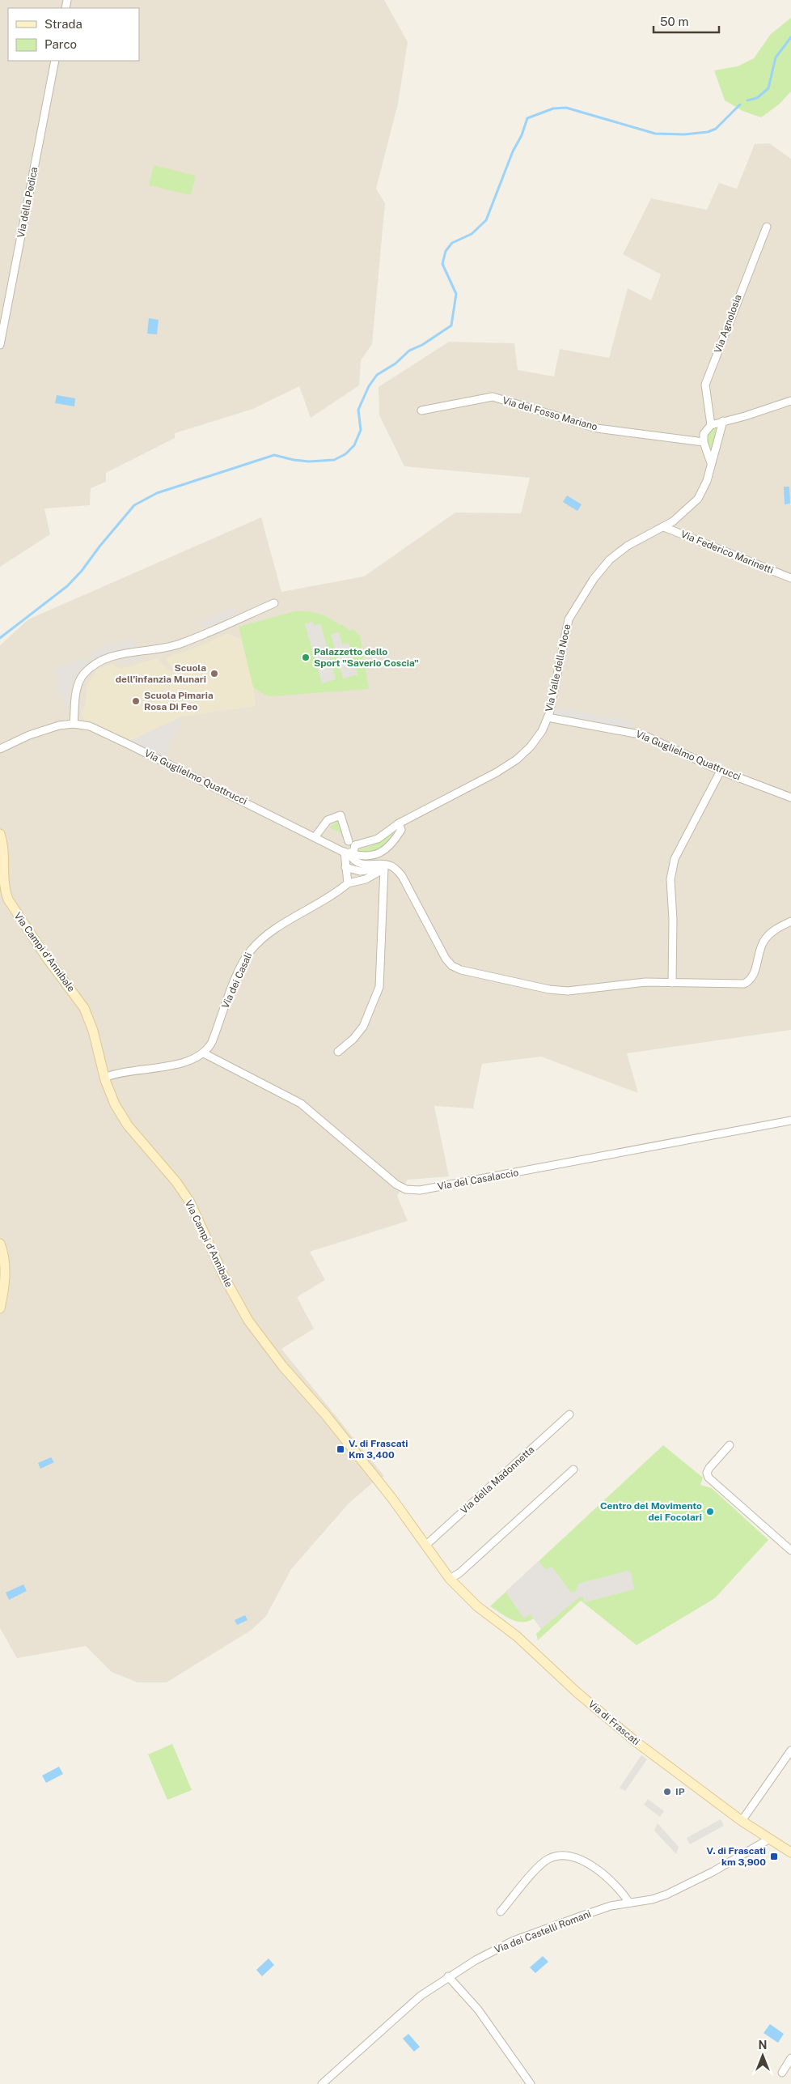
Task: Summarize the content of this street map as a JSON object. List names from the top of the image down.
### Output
{
  "streets": {
    "main road": ["Via Campi d'Annibale", "Via di Frascati"],
    "street": [
      "Via della Pedica",
      "Via Agnolosia",
      "Via del Fosso Mariano",
      "Via Federico Marinetti",
      "Via Valle della Noce",
      "Via Guglielmo Quattrucci",
      "Via dei Casali",
      "Via del Casalaccio",
      "Via della Madonnetta",
      "Via dei Castelli Romani"
    ]
  },
  "crossings": [
    ["Via Federico Marinetti", "Via Valle della Noce"],
    ["Via Valle della Noce", "Via Guglielmo Quattrucci"],
    ["Via Campi d'Annibale", "Via della Madonnetta"],
    ["Via Campi d'Annibale", "Via di Frascati"],
    ["Via dei Casali", "Via del Casalaccio"],
    ["Via della Madonnetta", "Via di Frascati"],
    ["Via di Frascati", "Via dei Castelli Romani"]
  ],
  "places": {
    "other": [
      "Palazzetto dello Sport \"Saverio Coscia\"",
      "Scuola dell'infanzia Munari",
      "Scuola Pimaria Rosa Di Feo",
      "Centro del Movimento dei Focolari",
      "IP"
    ],
    "transit": ["V. di Frascati Km 3,400", "V. di Frascati km 3,900"]
  },
  "legend": ["Strada", "Parco"],
  "scale_bar": "50 m",
  "north": "top"
}
